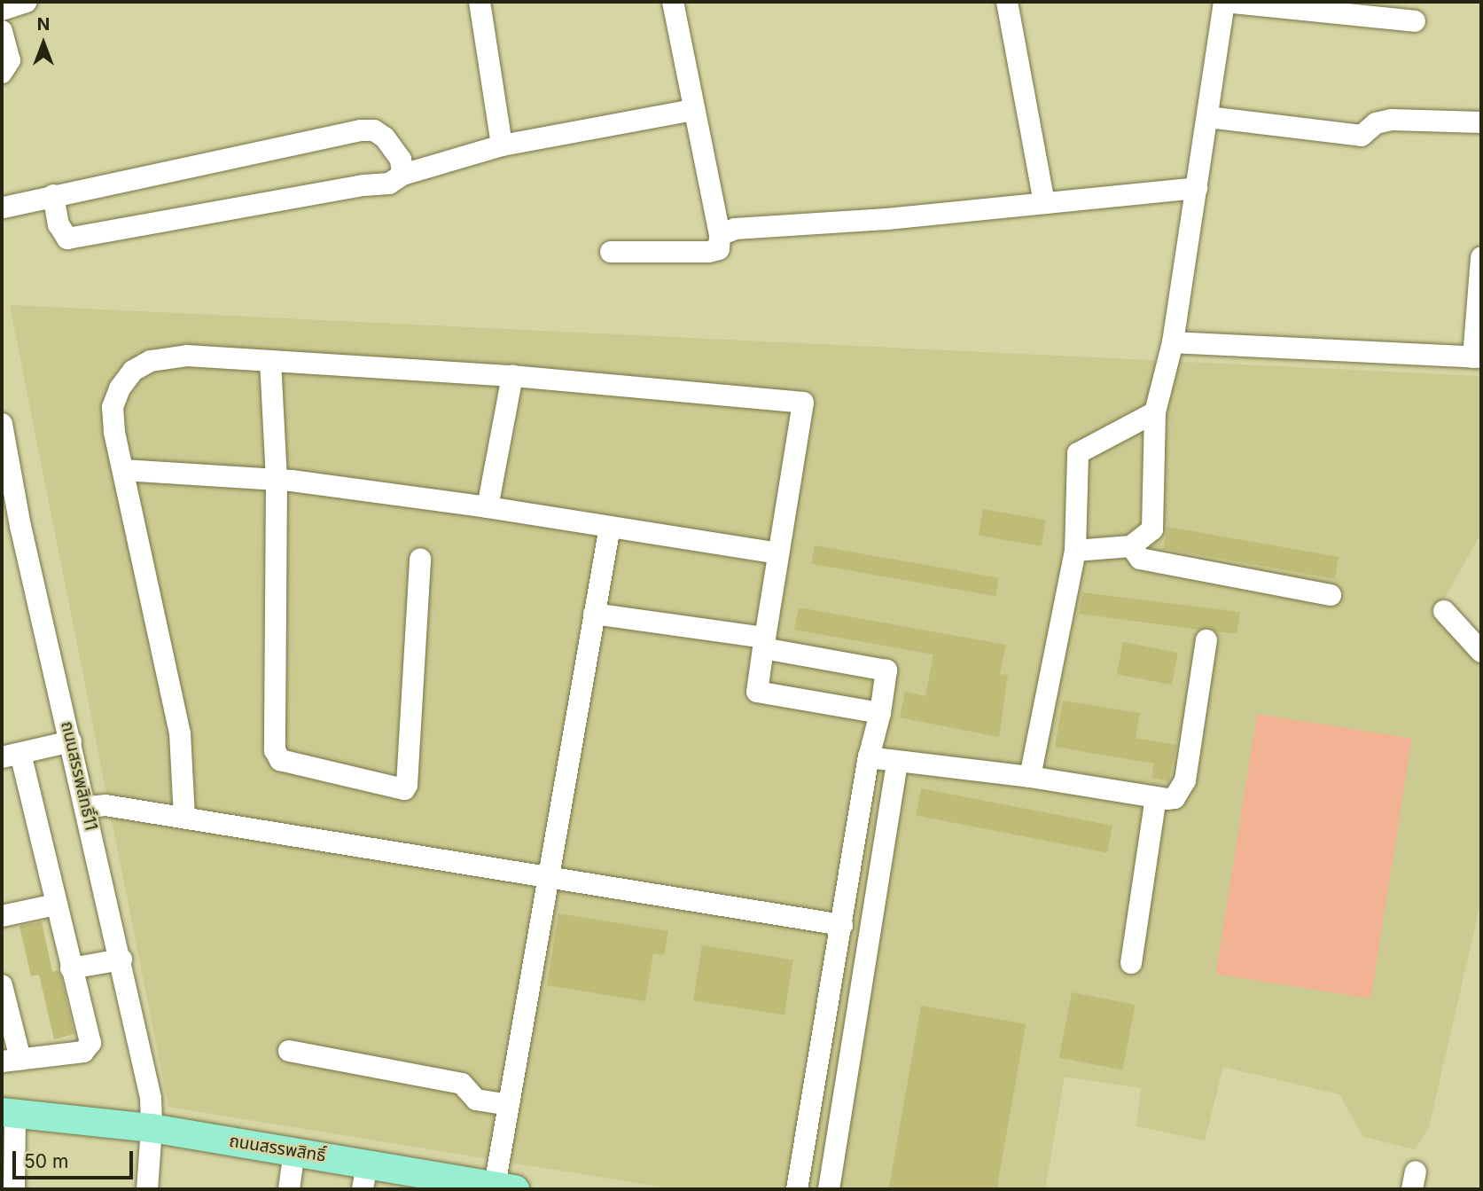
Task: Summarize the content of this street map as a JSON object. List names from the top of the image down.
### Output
{
  "streets": {
    "main road": ["ถนนสรรพสิทธิ์"],
    "street": ["ถนนสรรพสิทธิ์11"]
  },
  "crossings": [
    ["ถนนสรรพสิทธิ์11", "ถนนสรรพสิทธิ์"]
  ],
  "scale_bar": "50 m",
  "north": "top"
}
